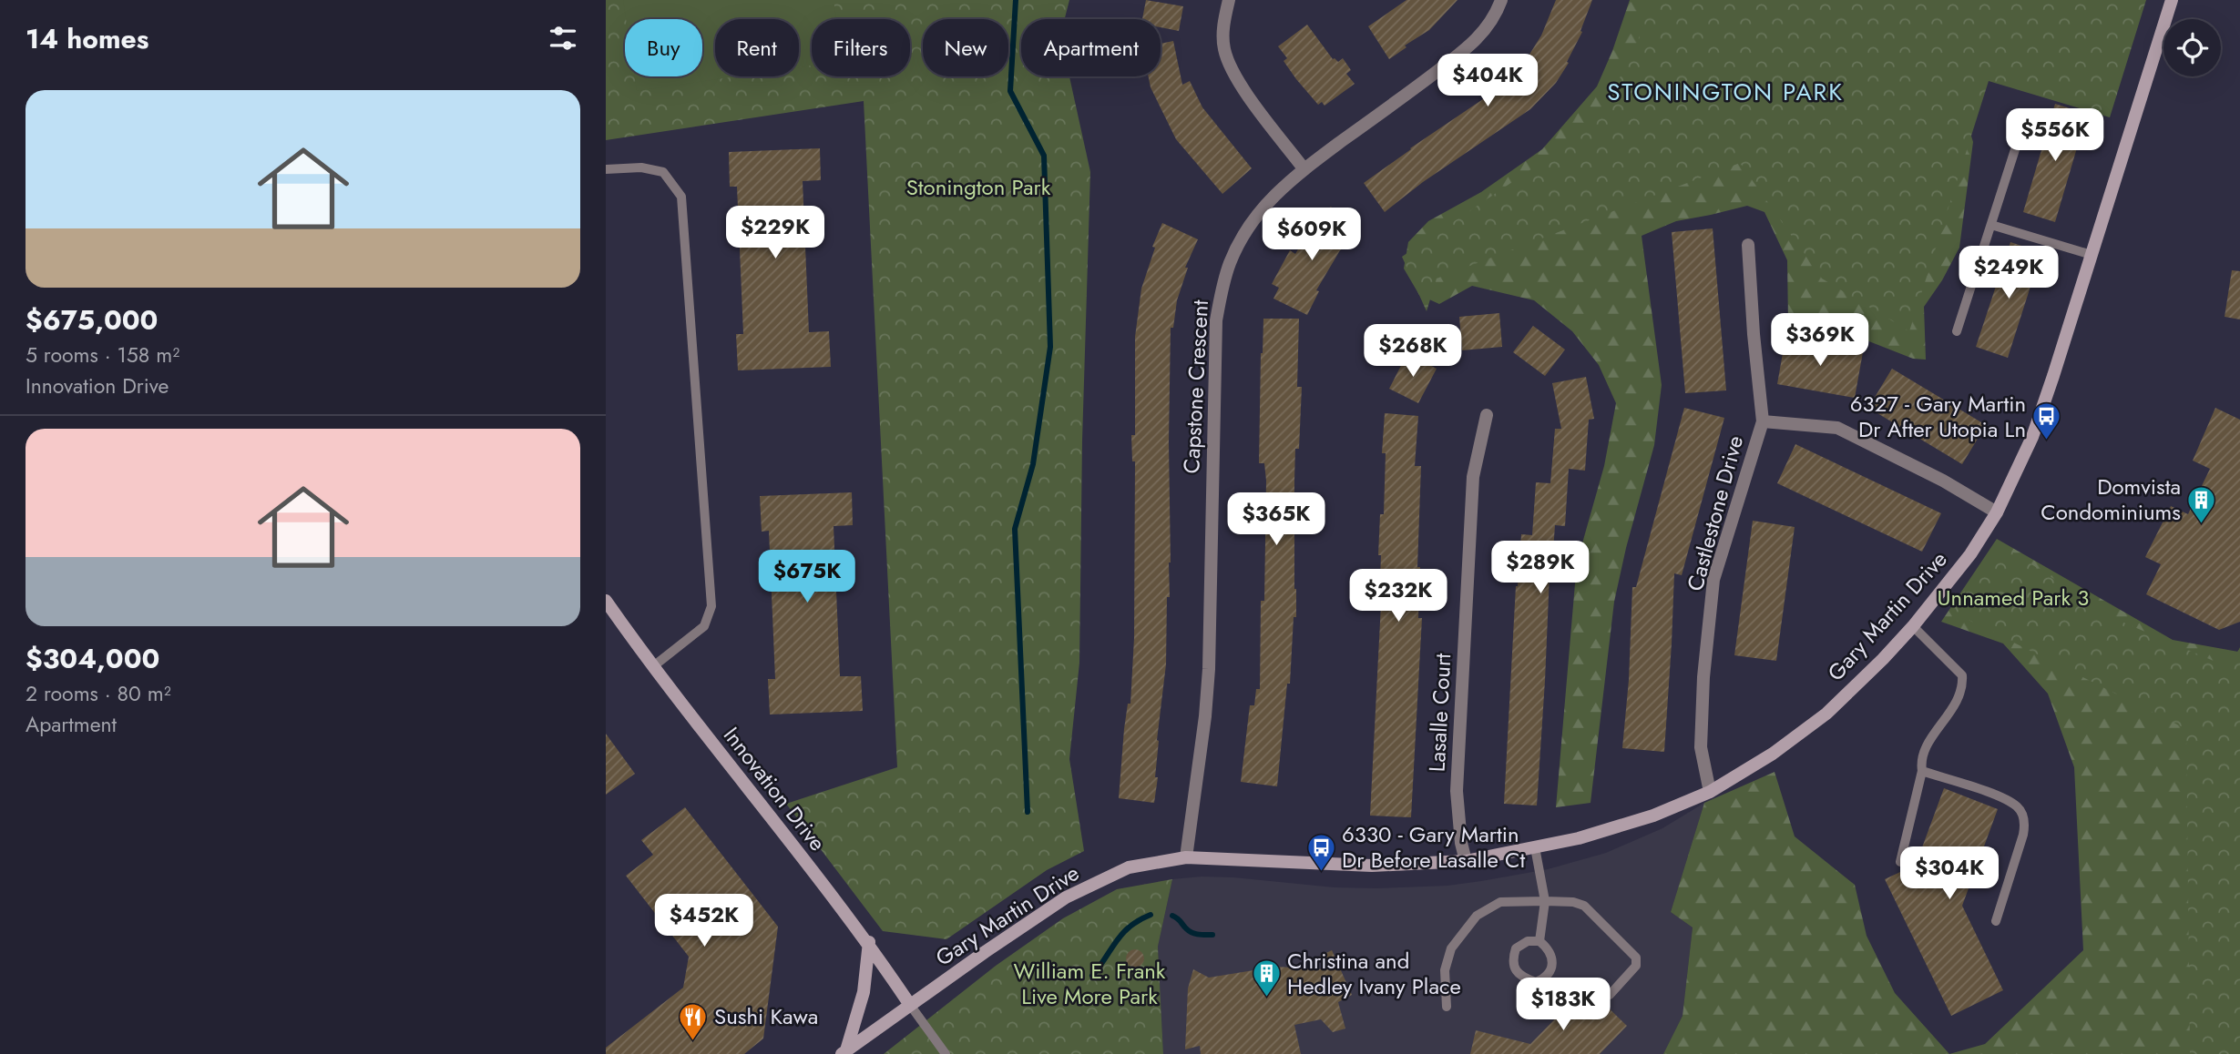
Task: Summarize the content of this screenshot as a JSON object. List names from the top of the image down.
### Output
{
  "streets": {
    "street": [
      "Capstone Crescent",
      "Castlestone Drive",
      "Gary Martin Drive",
      "Lasalle Court",
      "Innovation Drive"
    ]
  },
  "crossings": [
    ["Capstone Crescent", "Gary Martin Drive"],
    ["Castlestone Drive", "Gary Martin Drive"],
    ["Gary Martin Drive", "Lasalle Court"],
    ["Gary Martin Drive", "Innovation Drive"]
  ],
  "districts": ["STONINGTON PARK"],
  "parks": ["Stonington Park", "Unnamed Park 3", "William E. Frank Live More Park"],
  "places": {
    "bus stop": ["6327 - Gary Martin Dr After Utopia Ln", "6330 - Gary Martin Dr Before Lasalle Ct"],
    "building": ["Domvista Condominiums", "Christina and Hedley Ivany Place"],
    "restaurant": ["Sushi Kawa"]
  },
  "page": {
    "heading": "14 homes",
    "chip": [
      "Buy",
      "Rent",
      "Filters",
      "New",
      "Apartment"
    ],
    "price": [
      "$404K",
      "$556K",
      "$229K",
      "$609K",
      "$249K",
      "$369K",
      "$268K",
      "$365K",
      "$289K",
      "$675K",
      "$232K",
      "$304K",
      "$452K",
      "$183K"
    ],
    "list": [
      {
        "name": "$675,000",
        "note": "5 rooms · 158 m² · Innovation Drive"
      },
      {
        "name": "$304,000",
        "note": "2 rooms · 80 m² · Apartment"
      }
    ]
  }
}
